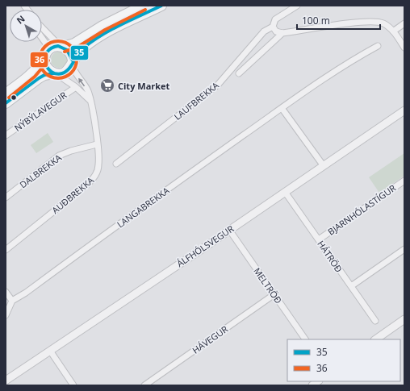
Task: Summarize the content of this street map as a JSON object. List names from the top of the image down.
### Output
{
  "streets": {
    "street": [
      "LAUFBREKKA",
      "NÝBÝLAVEGUR",
      "DALBREKKA",
      "AUÐBREKKA",
      "LANGABREKKA",
      "BJARNHÓLASTÍGUR",
      "ÁLFHÓLSVEGUR",
      "HÁTRÖÐ",
      "MELTRÖÐ",
      "HÁVEGUR"
    ]
  },
  "crossings": [
    ["DALBREKKA", "AUÐBREKKA"],
    ["BJARNHÓLASTÍGUR", "HÁTRÖÐ"],
    ["ÁLFHÓLSVEGUR", "HÁTRÖÐ"],
    ["ÁLFHÓLSVEGUR", "MELTRÖÐ"],
    ["MELTRÖÐ", "HÁVEGUR"]
  ],
  "places": {
    "supermarket": ["City Market"]
  },
  "lines": ["transit line 35", "transit line 36"],
  "legend": ["35", "36"],
  "scale_bar": "100 m",
  "north": "top left"
}
